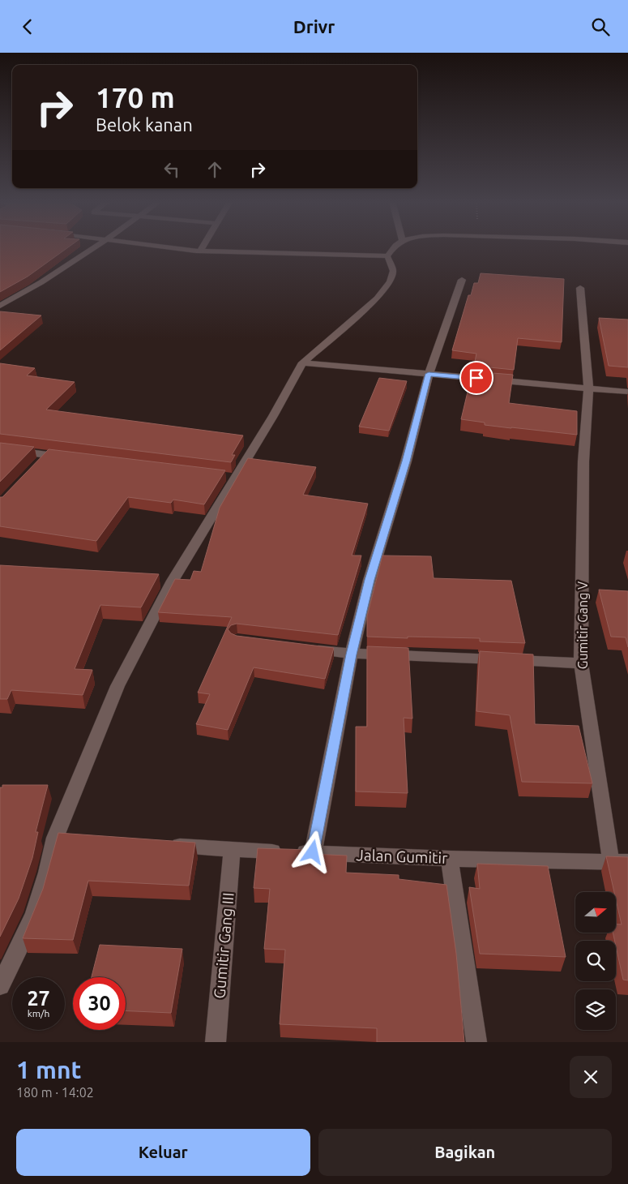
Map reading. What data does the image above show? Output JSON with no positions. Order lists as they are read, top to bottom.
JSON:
{
  "streets": {
    "street": ["Gumitir Gang V", "Jalan Gumitir", "Gumitir Gang III"]
  },
  "crossings": [
    ["Gumitir Gang V", "Jalan Gumitir"],
    ["Jalan Gumitir", "Gumitir Gang III"]
  ],
  "north": "right",
  "page": {
    "header": "Drivr",
    "turn": ["170 m", "Belok kanan"],
    "speed": "27 km/h",
    "limit": "30",
    "heading": ["1 mnt", "180 m · 14:02"],
    "buttons": ["Keluar", "Bagikan"]
  }
}
